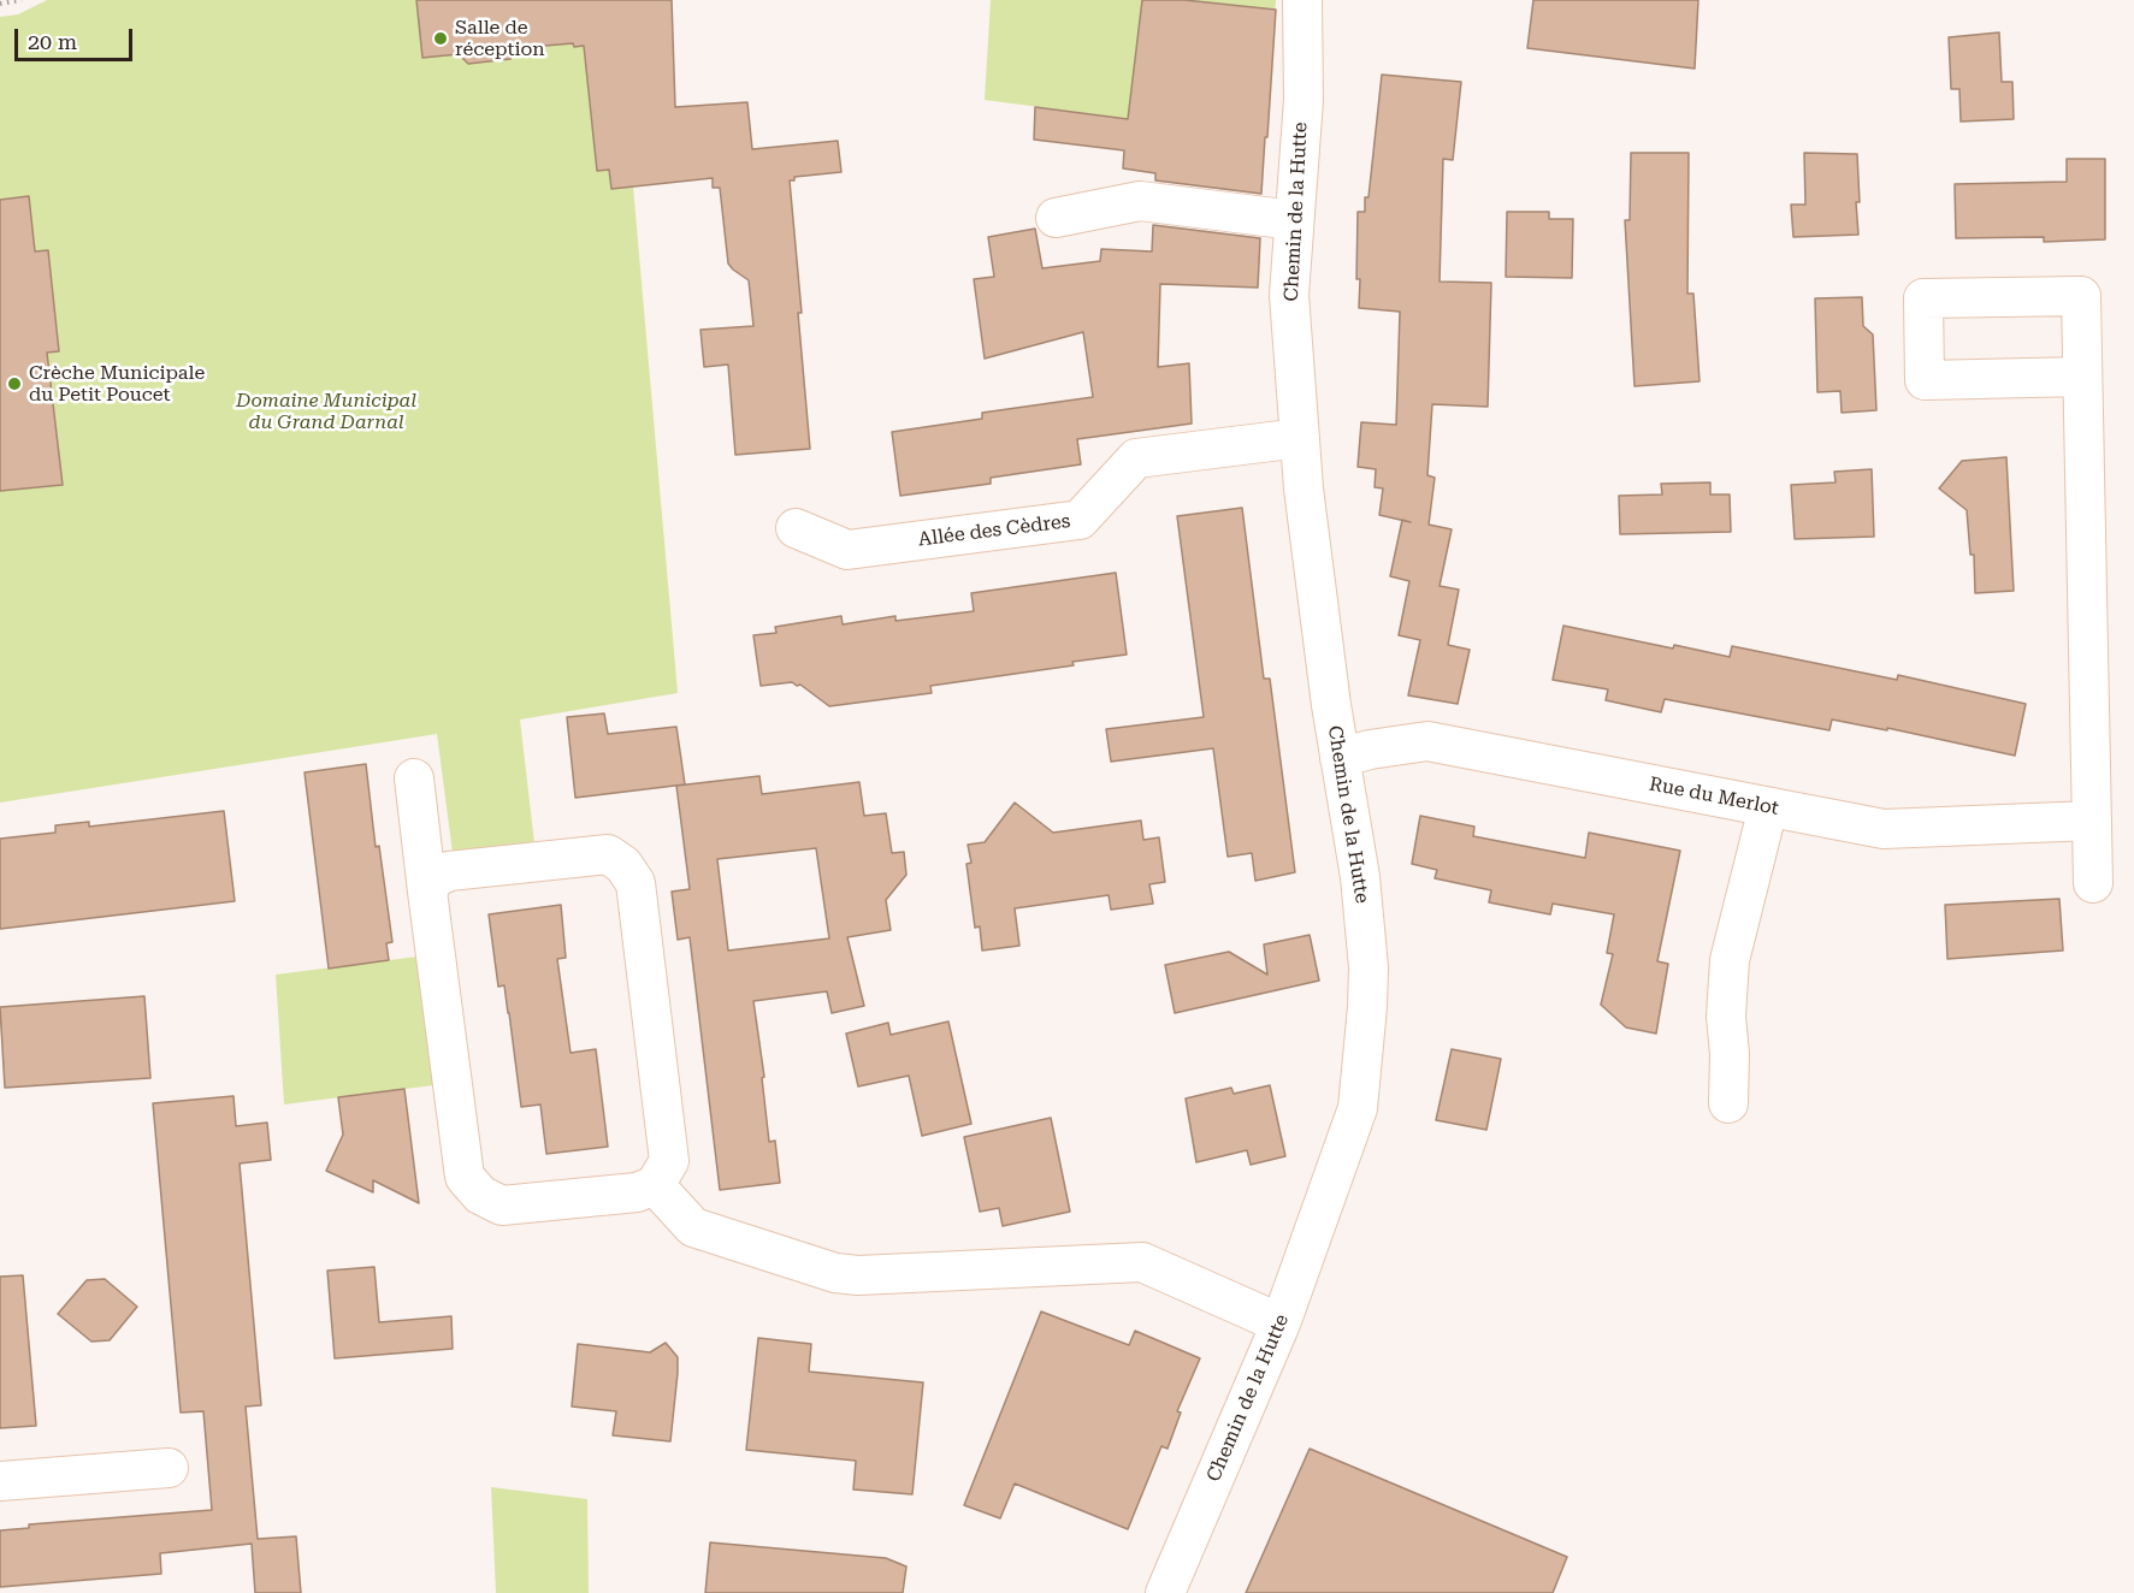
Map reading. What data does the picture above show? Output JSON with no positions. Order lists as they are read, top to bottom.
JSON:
{
  "streets": {
    "street": ["Chemin de la Hutte", "Allée des Cèdres", "Rue du Merlot"]
  },
  "crossings": [
    ["Chemin de la Hutte", "Allée des Cèdres"],
    ["Chemin de la Hutte", "Rue du Merlot"]
  ],
  "parks": ["Domaine Municipal du Grand Darnal"],
  "places": ["Salle de réception", "Crèche Municipale du Petit Poucet"],
  "scale_bar": "20 m"
}
